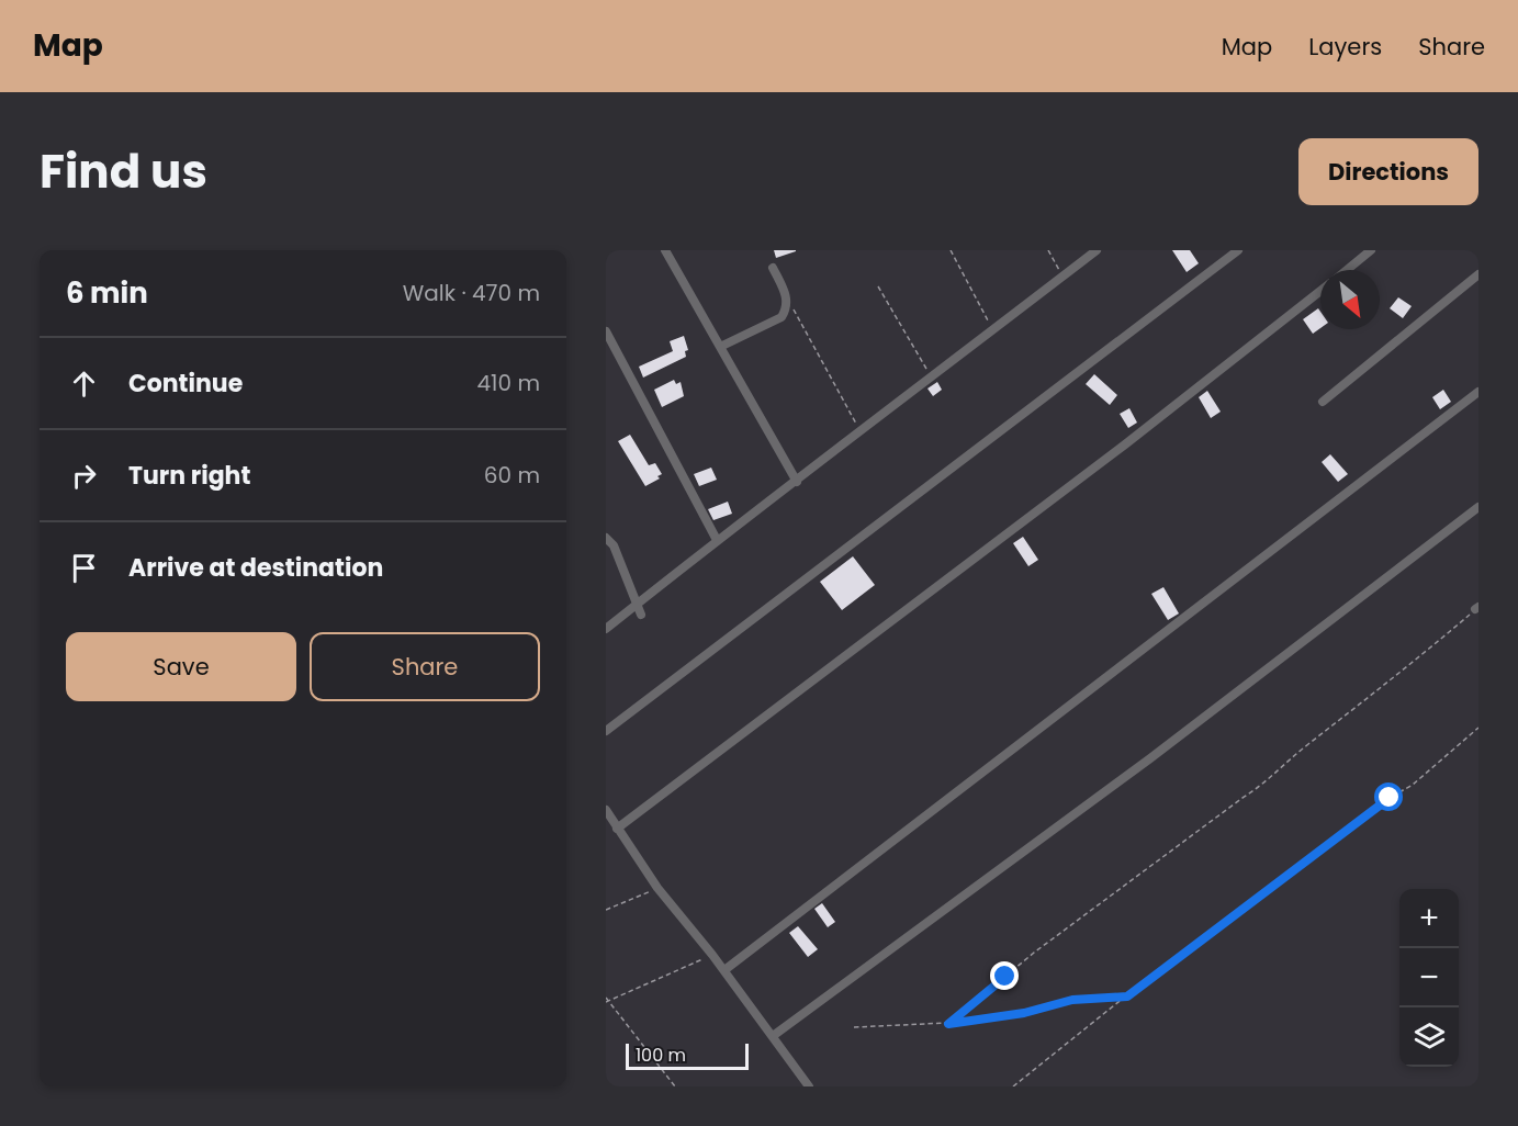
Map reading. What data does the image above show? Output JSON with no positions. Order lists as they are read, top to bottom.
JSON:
{
  "scale_bar": "100 m",
  "north": "bottom right",
  "page": {
    "header": "Map",
    "nav": ["Map", "Layers", "Share"],
    "title": "Find us",
    "buttons": [
      "Directions",
      ["Save", "Share"]
    ],
    "heading": ["6 min", "Walk · 470 m"],
    "list": [
      ["Continue", "410 m"],
      ["Turn right", "60 m"],
      "Arrive at destination"
    ],
    "map_buttons": ["+", "−"],
    "scale": "100 m"
  }
}
